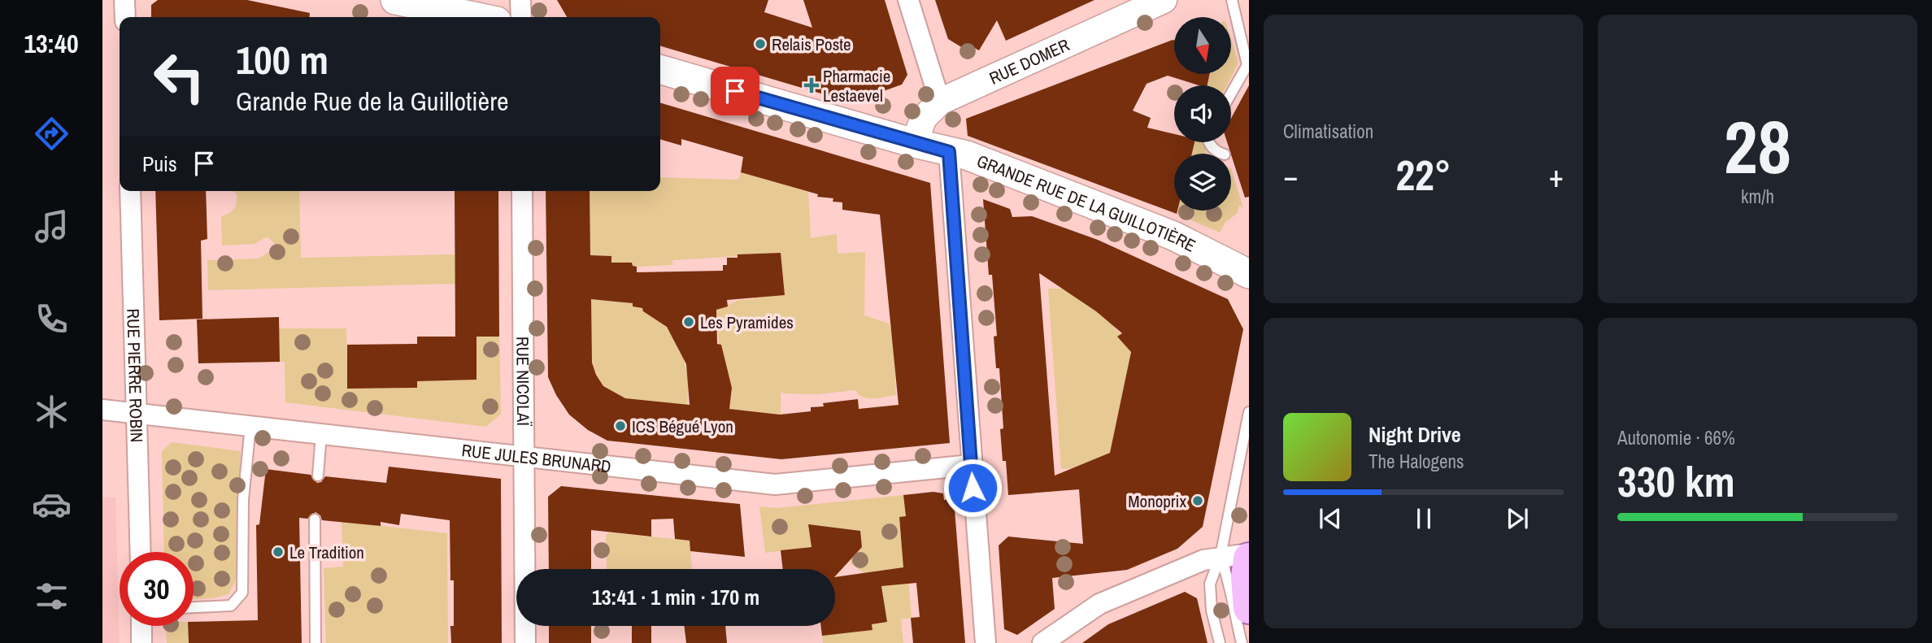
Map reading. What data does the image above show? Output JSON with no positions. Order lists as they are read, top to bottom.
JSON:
{
  "streets": {
    "main road": ["GRANDE RUE DE LA GUILLOTIÈRE"],
    "street": [
      "RUE DOMER",
      "RUE PIERRE ROBIN",
      "RUE NICOLAÏ",
      "RUE JULES BRUNARD"
    ]
  },
  "crossings": [
    ["RUE DOMER", "GRANDE RUE DE LA GUILLOTIÈRE"],
    ["RUE PIERRE ROBIN", "RUE JULES BRUNARD"],
    ["RUE NICOLAÏ", "RUE JULES BRUNARD"]
  ],
  "places": {
    "other": [
      "Relais Poste",
      "Les Pyramides",
      "ICS Bégué Lyon",
      "Monoprix",
      "Le Tradition"
    ],
    "health": ["Pharmacie Lestaevel"]
  },
  "north": "bottom",
  "page": {
    "tabs": "13:40",
    "tile": [
      "Climatisation",
      ["28", "km/h"],
      ["Autonomie · 66%", "330 km"]
    ],
    "turn": ["100 m", "Grande Rue de la Guillotière"],
    "then": "Puis",
    "heat": ["−", "22°", "+"],
    "song": ["Night Drive", "The Halogens"],
    "limit": "30",
    "trip": "13:41 · 1 min · 170 m"
  }
}
